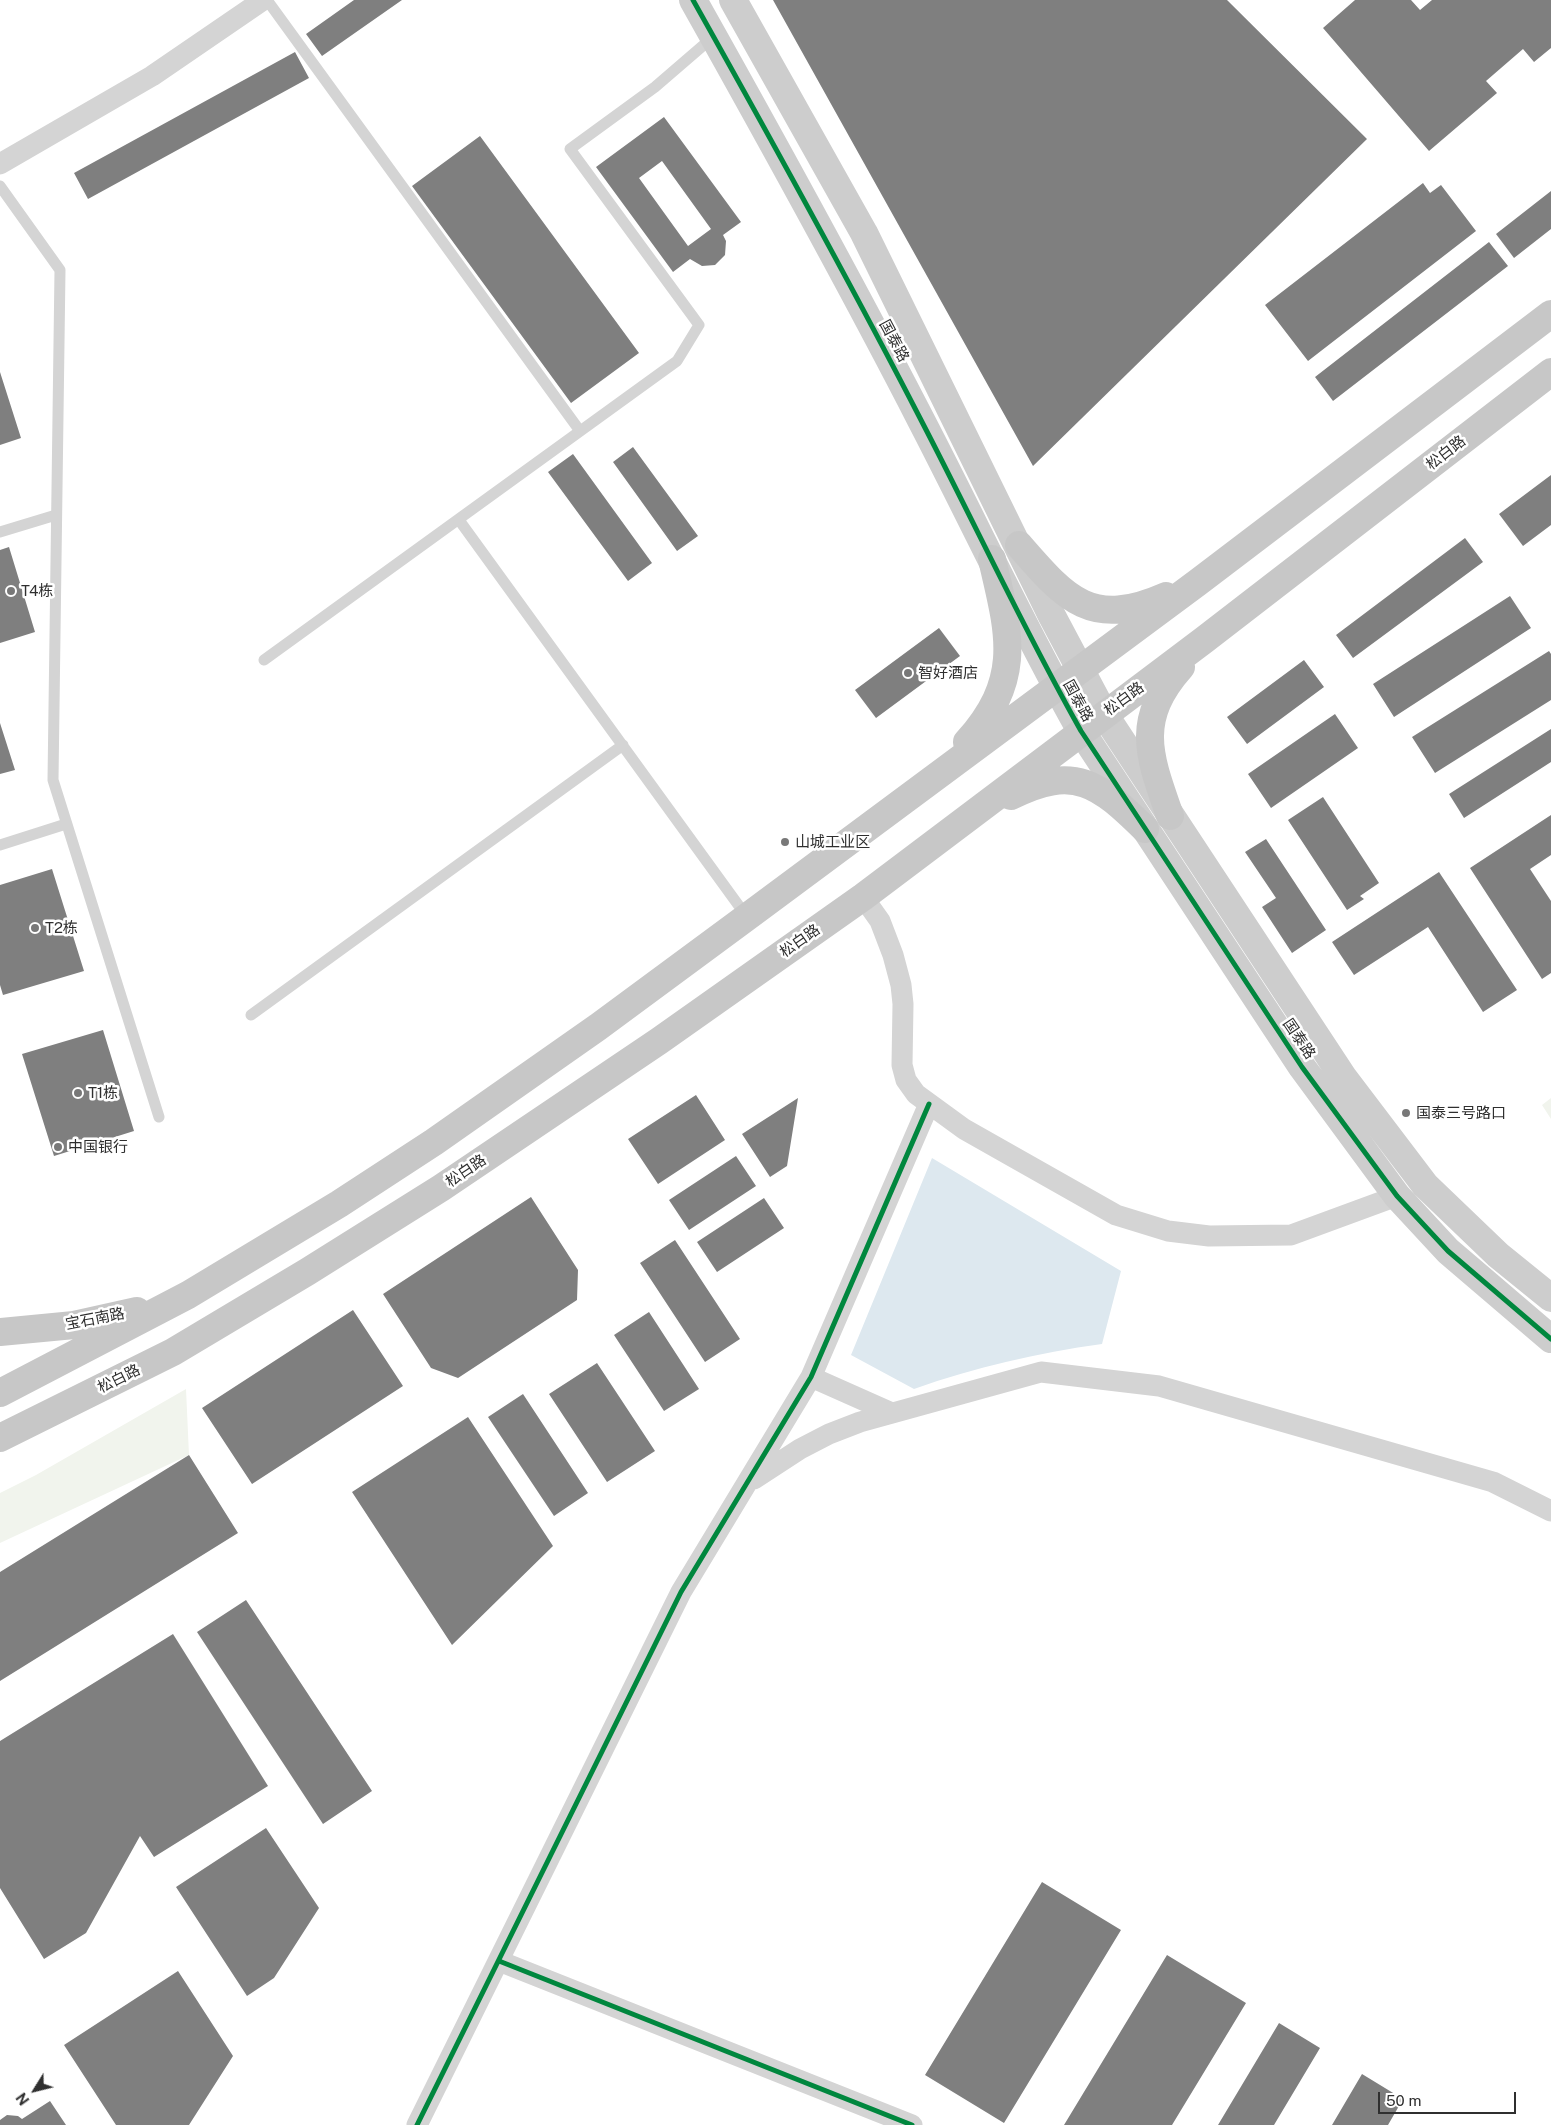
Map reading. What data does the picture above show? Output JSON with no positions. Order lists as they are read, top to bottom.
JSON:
{
  "streets": {
    "main road": ["松白路", "宝石南路"],
    "street": ["国泰路"]
  },
  "crossings": [
    ["国泰路", "松白路"]
  ],
  "places": [
    "T4栋",
    "智好酒店",
    "山城工业区",
    "T2栋",
    "T1栋",
    "国泰三号路口",
    "中国银行"
  ],
  "scale_bar": "50 m",
  "north": "bottom left"
}
